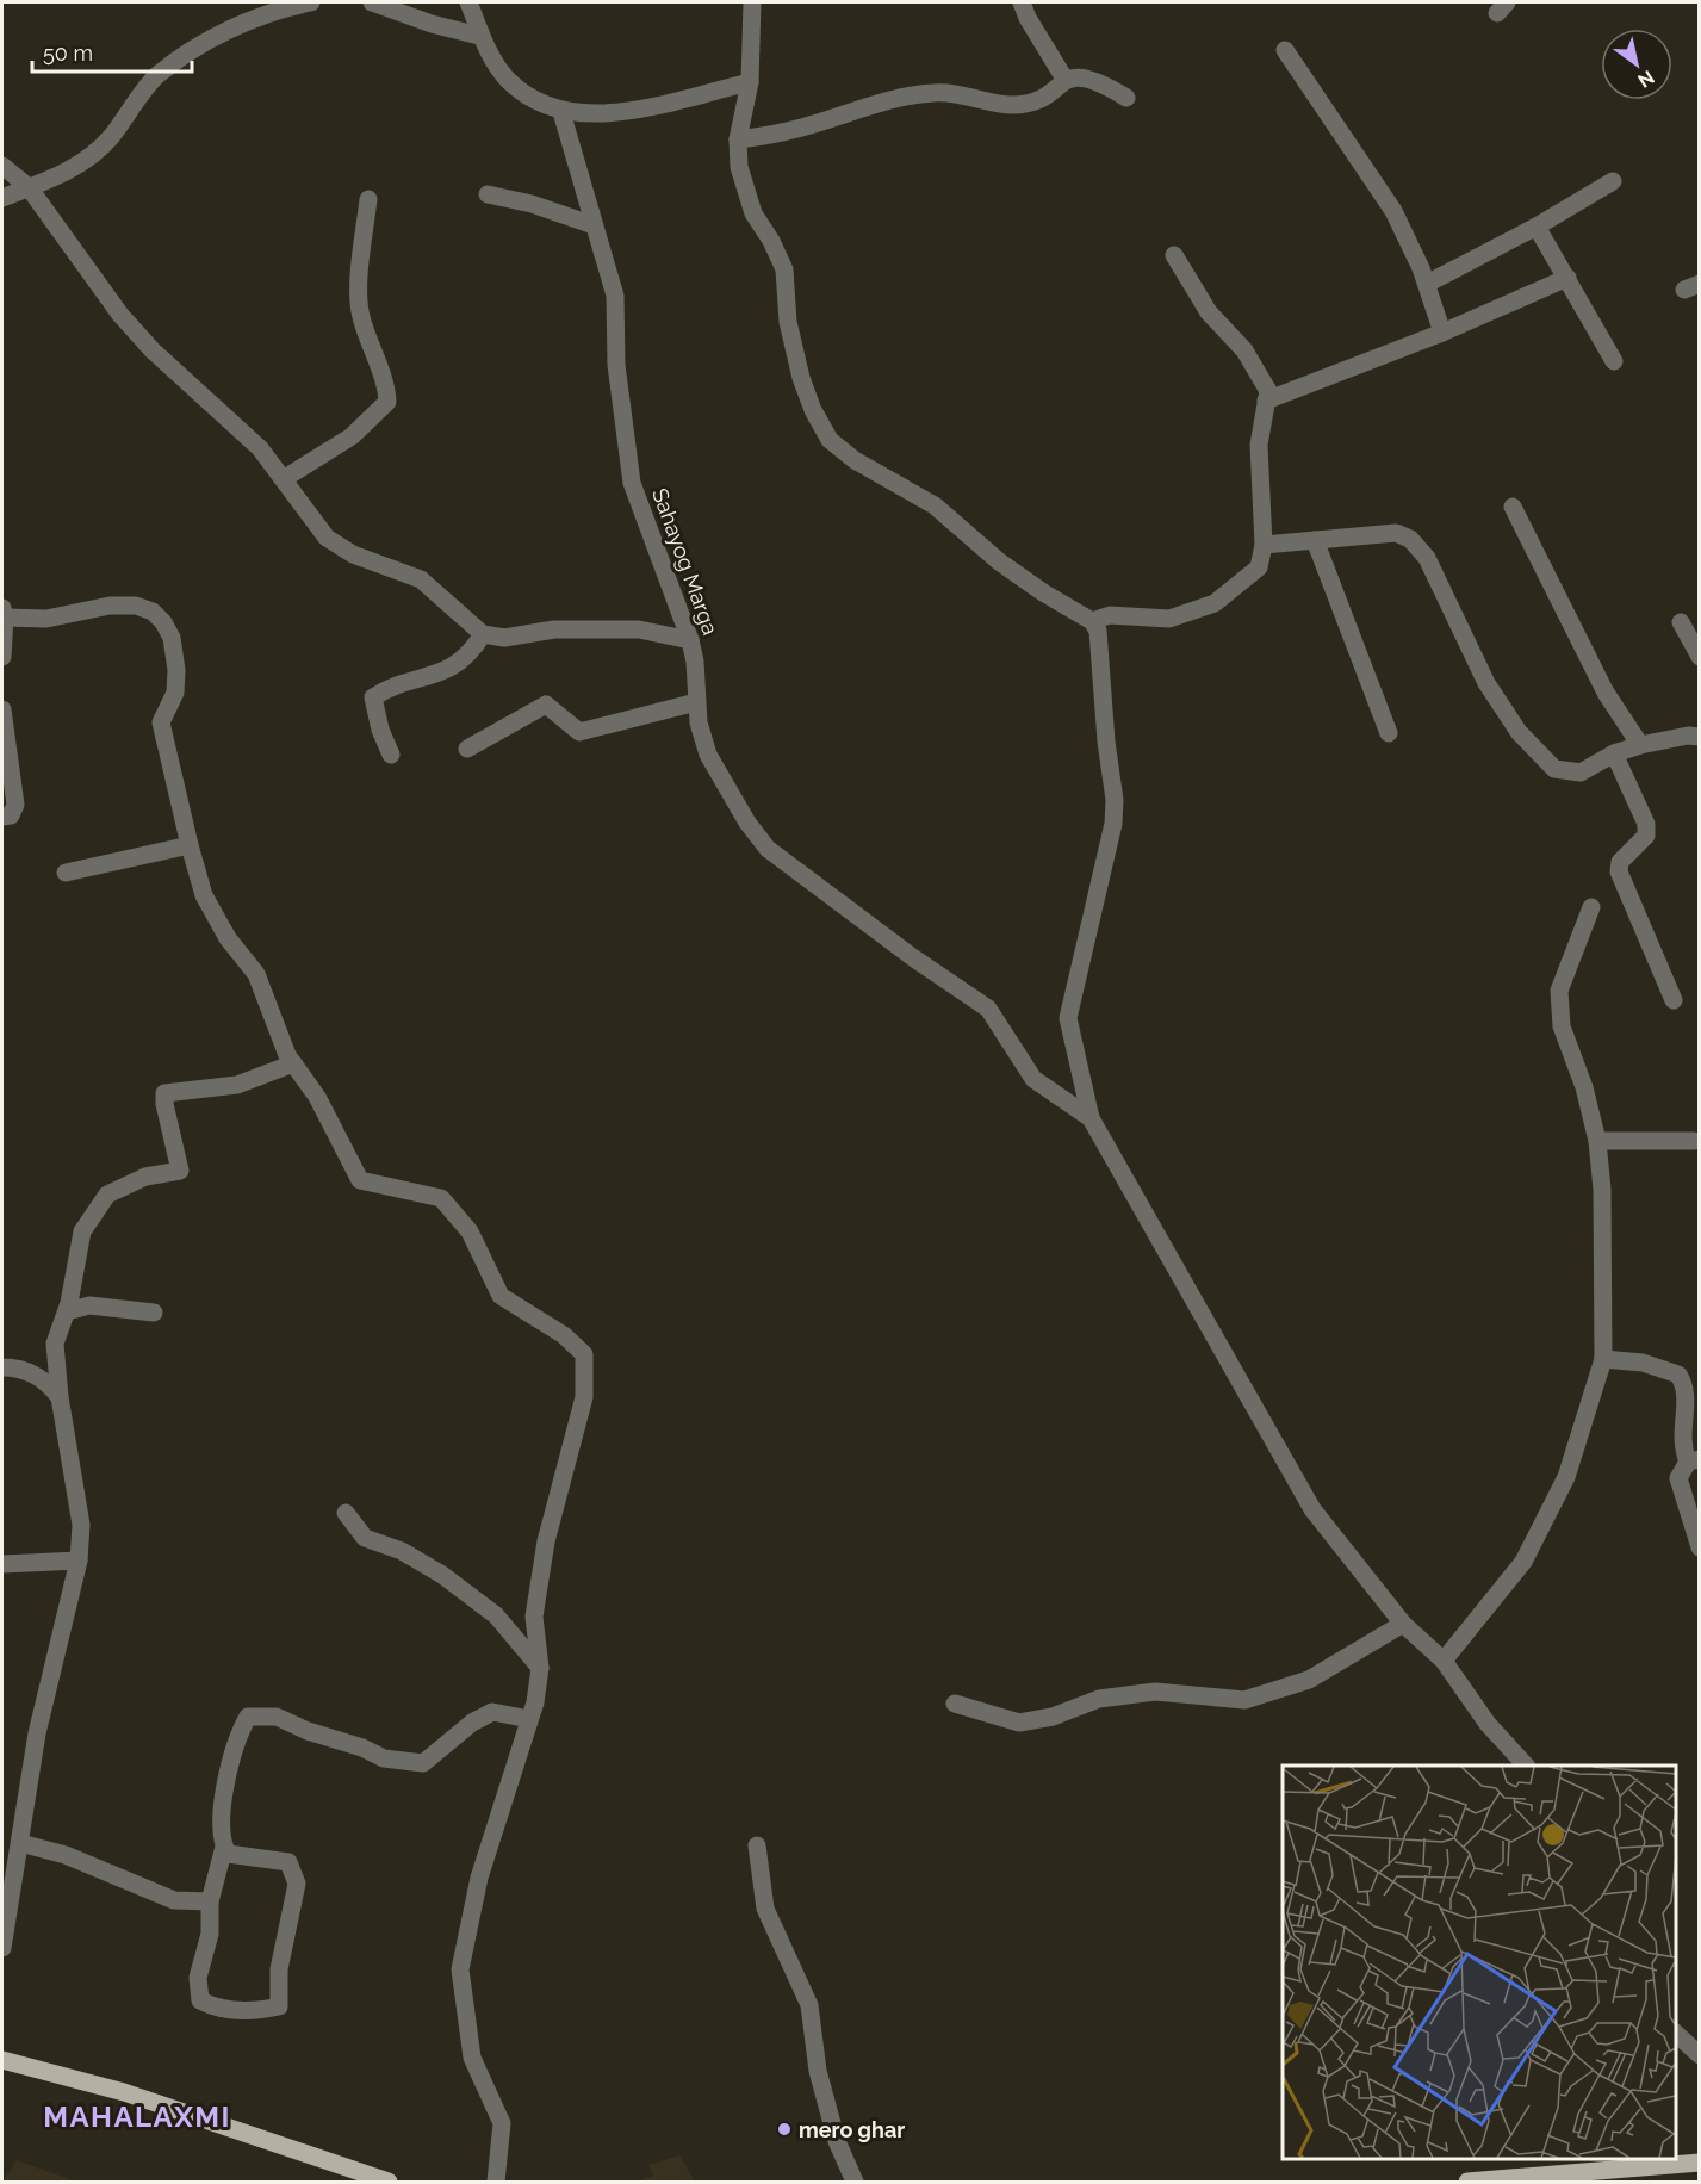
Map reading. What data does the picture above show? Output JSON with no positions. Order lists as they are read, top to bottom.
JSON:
{
  "streets": {
    "street": ["Sahayog Marga"]
  },
  "districts": ["MAHALAXMI"],
  "places": ["mero ghar"],
  "scale_bar": "50 m",
  "north": "bottom right"
}
